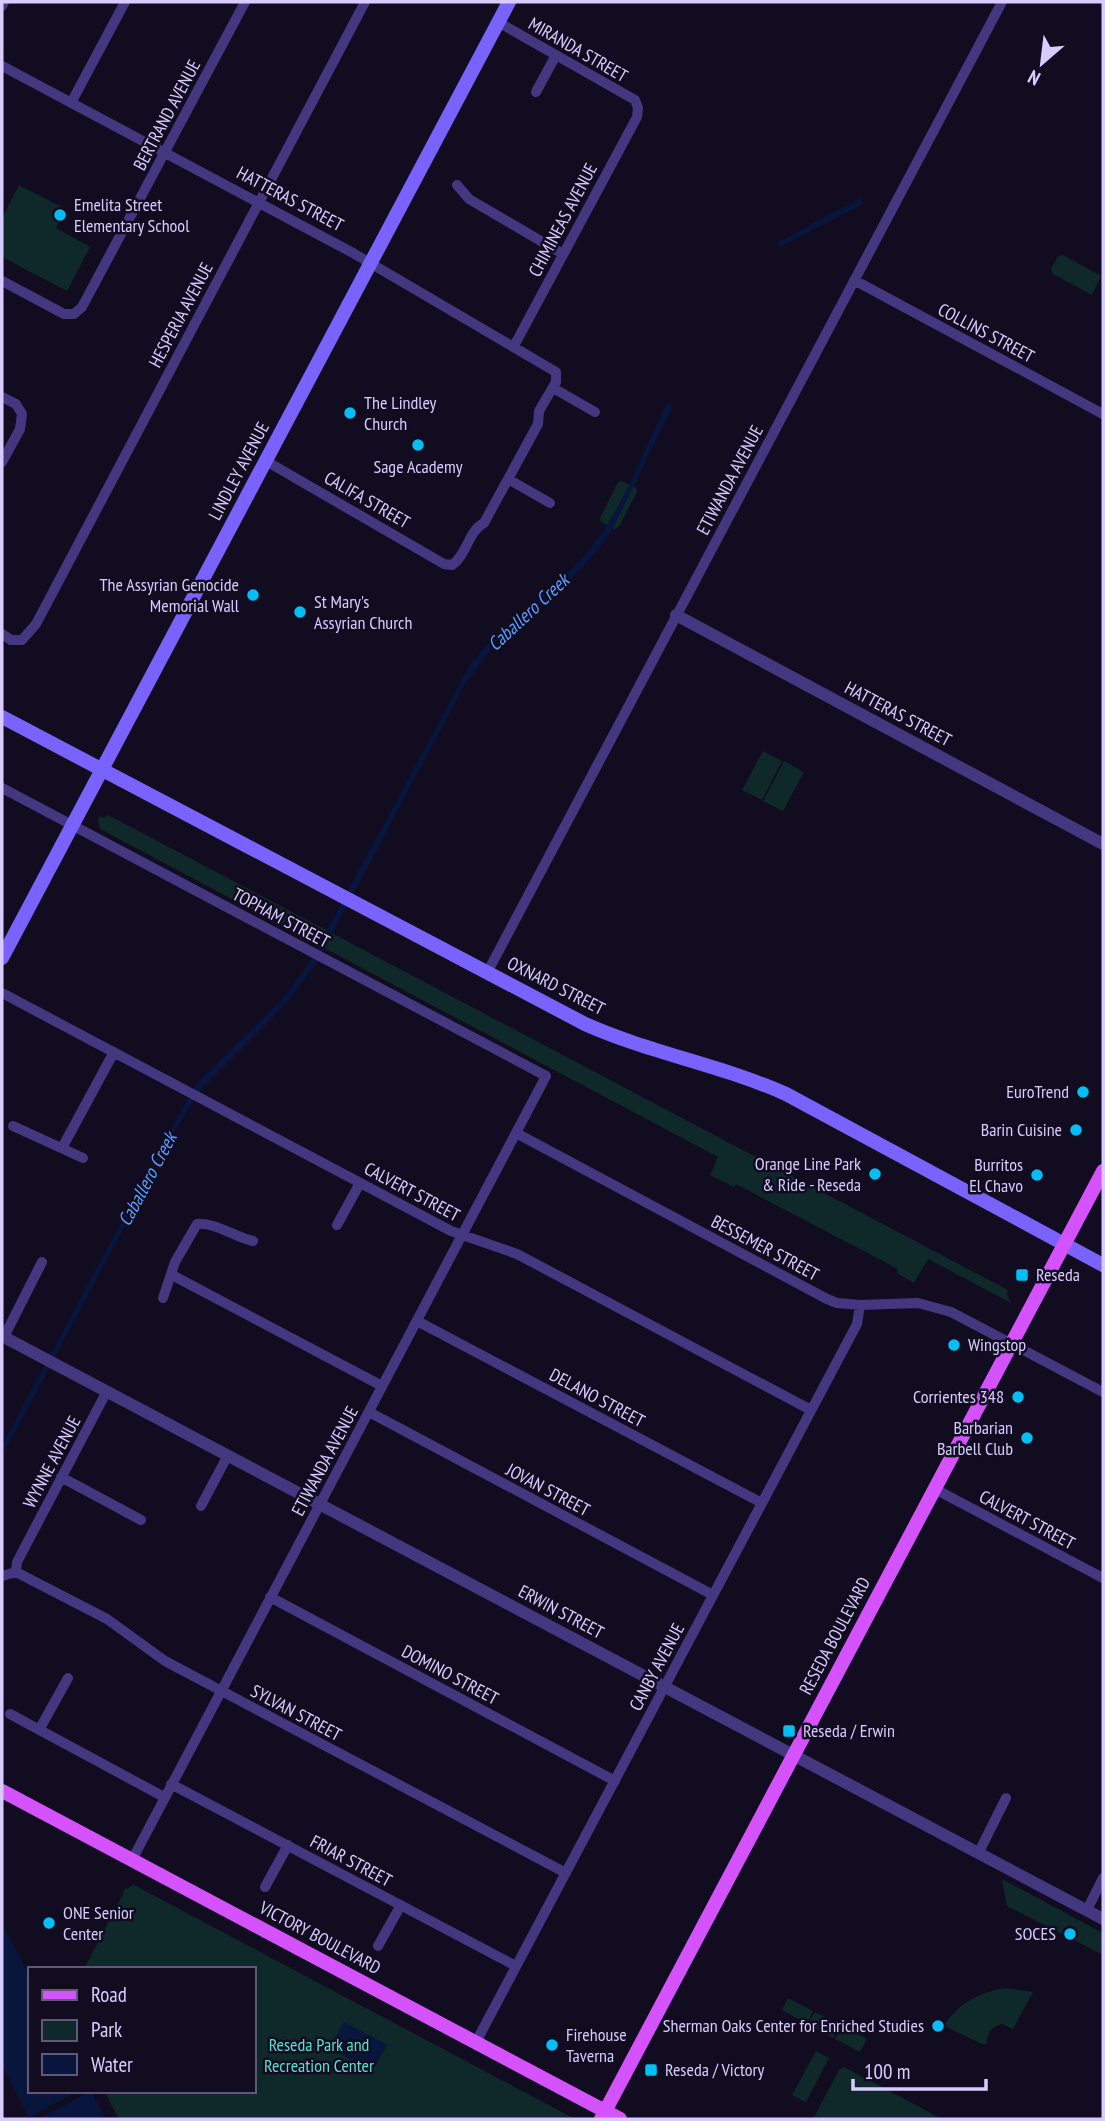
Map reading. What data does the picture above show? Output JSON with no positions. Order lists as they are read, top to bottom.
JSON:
{
  "streets": {
    "main road": [
      "LINDLEY AVENUE",
      "OXNARD STREET",
      "RESEDA BOULEVARD",
      "VICTORY BOULEVARD"
    ],
    "street": [
      "MIRANDA STREET",
      "BERTRAND AVENUE",
      "HATTERAS STREET",
      "CHIMINEAS AVENUE",
      "HESPERIA AVENUE",
      "COLLINS STREET",
      "ETIWANDA AVENUE",
      "CALIFA STREET",
      "TOPHAM STREET",
      "CALVERT STREET",
      "BESSEMER STREET",
      "DELANO STREET",
      "WYNNE AVENUE",
      "JOVAN STREET",
      "ERWIN STREET",
      "CANBY AVENUE",
      "DOMINO STREET",
      "SYLVAN STREET",
      "FRIAR STREET"
    ]
  },
  "crossings": [
    ["MIRANDA STREET", "CHIMINEAS AVENUE"],
    ["MIRANDA STREET", "LINDLEY AVENUE"],
    ["BERTRAND AVENUE", "HATTERAS STREET"],
    ["HATTERAS STREET", "CHIMINEAS AVENUE"],
    ["HATTERAS STREET", "HESPERIA AVENUE"],
    ["HATTERAS STREET", "LINDLEY AVENUE"],
    ["HATTERAS STREET", "ETIWANDA AVENUE"],
    ["COLLINS STREET", "ETIWANDA AVENUE"],
    ["LINDLEY AVENUE", "CALIFA STREET"],
    ["LINDLEY AVENUE", "TOPHAM STREET"],
    ["LINDLEY AVENUE", "OXNARD STREET"],
    ["ETIWANDA AVENUE", "TOPHAM STREET"],
    ["ETIWANDA AVENUE", "OXNARD STREET"],
    ["ETIWANDA AVENUE", "CALVERT STREET"],
    ["ETIWANDA AVENUE", "BESSEMER STREET"],
    ["ETIWANDA AVENUE", "DELANO STREET"],
    ["ETIWANDA AVENUE", "JOVAN STREET"],
    ["ETIWANDA AVENUE", "ERWIN STREET"],
    ["ETIWANDA AVENUE", "DOMINO STREET"],
    ["ETIWANDA AVENUE", "SYLVAN STREET"],
    ["ETIWANDA AVENUE", "FRIAR STREET"],
    ["ETIWANDA AVENUE", "VICTORY BOULEVARD"],
    ["OXNARD STREET", "RESEDA BOULEVARD"],
    ["CALVERT STREET", "RESEDA BOULEVARD"],
    ["CALVERT STREET", "CANBY AVENUE"],
    ["BESSEMER STREET", "RESEDA BOULEVARD"],
    ["BESSEMER STREET", "CANBY AVENUE"],
    ["DELANO STREET", "CANBY AVENUE"],
    ["WYNNE AVENUE", "ERWIN STREET"],
    ["WYNNE AVENUE", "SYLVAN STREET"],
    ["JOVAN STREET", "CANBY AVENUE"],
    ["ERWIN STREET", "RESEDA BOULEVARD"],
    ["ERWIN STREET", "CANBY AVENUE"],
    ["RESEDA BOULEVARD", "VICTORY BOULEVARD"],
    ["CANBY AVENUE", "DOMINO STREET"],
    ["CANBY AVENUE", "SYLVAN STREET"],
    ["CANBY AVENUE", "FRIAR STREET"],
    ["CANBY AVENUE", "VICTORY BOULEVARD"]
  ],
  "water": ["Caballero Creek"],
  "parks": ["Reseda Park and Recreation Center"],
  "places": {
    "other": [
      "Emelita Street Elementary School",
      "The Lindley Church",
      "Sage Academy",
      "The Assyrian Genocide Memorial Wall",
      "St Mary's Assyrian Church",
      "EuroTrend",
      "Barin Cuisine",
      "Orange Line Park & Ride - Reseda",
      "Burritos El Chavo",
      "Wingstop",
      "Corrientes 348",
      "Barbarian Barbell Club",
      "ONE Senior Center",
      "SOCES",
      "Sherman Oaks Center for Enriched Studies",
      "Firehouse Taverna"
    ],
    "transit": ["Reseda", "Reseda / Erwin", "Reseda / Victory"]
  },
  "legend": ["Road", "Park", "Water"],
  "scale_bar": "100 m",
  "north": "bottom left"
}
